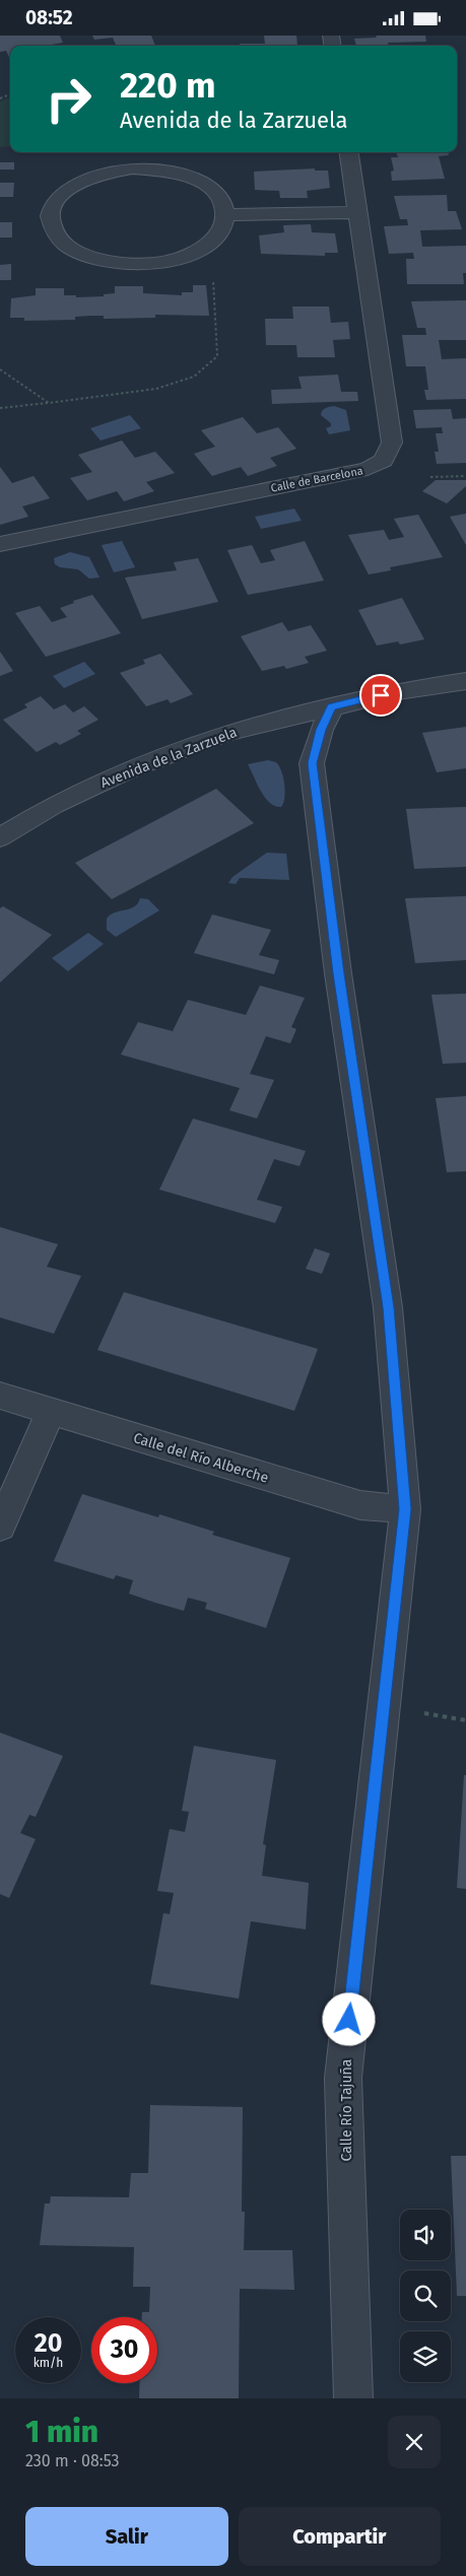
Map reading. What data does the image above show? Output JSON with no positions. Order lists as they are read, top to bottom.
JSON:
{
  "streets": {
    "street": [
      "Calle de Barcelona",
      "Avenida de la Zarzuela",
      "Calle del Río Alberche",
      "Calle Río Tajuña"
    ]
  },
  "crossings": [
    ["Avenida de la Zarzuela", "Calle Río Tajuña"],
    ["Calle del Río Alberche", "Calle Río Tajuña"]
  ],
  "page": {
    "status": "08:52",
    "turn": ["220 m", "Avenida de la Zarzuela"],
    "speed": "20 km/h",
    "limit": "30",
    "heading": ["1 min", "230 m · 08:53"],
    "buttons": ["Salir", "Compartir"]
  }
}
